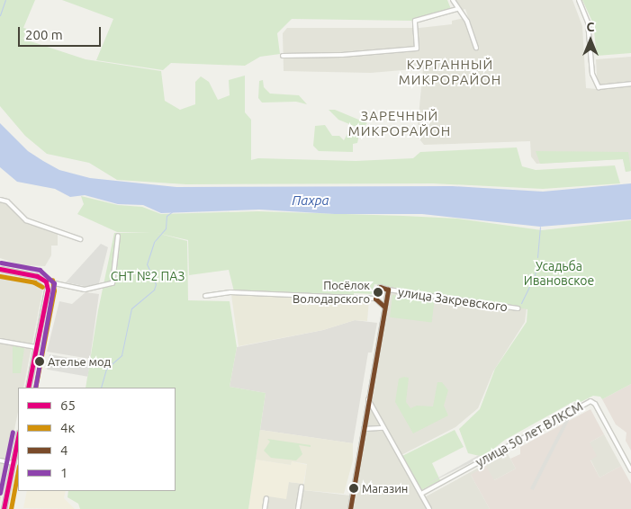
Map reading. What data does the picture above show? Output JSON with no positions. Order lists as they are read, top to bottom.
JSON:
{
  "streets": {
    "street": ["улица Закревского", "улица 50 лет ВЛКСМ"]
  },
  "districts": ["КУРГАННЫЙ МИКРОРАЙОН", "ЗАРЕЧНЫЙ МИКРОРАЙОН"],
  "water": ["Пахра"],
  "parks": ["Усадьба Ивановское", "СНТ №2 ПАЗ"],
  "places": ["Посёлок Володарского", "Ателье мод", "Магазин"],
  "lines": [
    "transit line 1",
    "transit line 65",
    "transit line 4к",
    "transit line 4"
  ],
  "legend": [
    "65",
    "4к",
    "4",
    "1"
  ],
  "scale_bar": "200 m",
  "north": "top"
}
